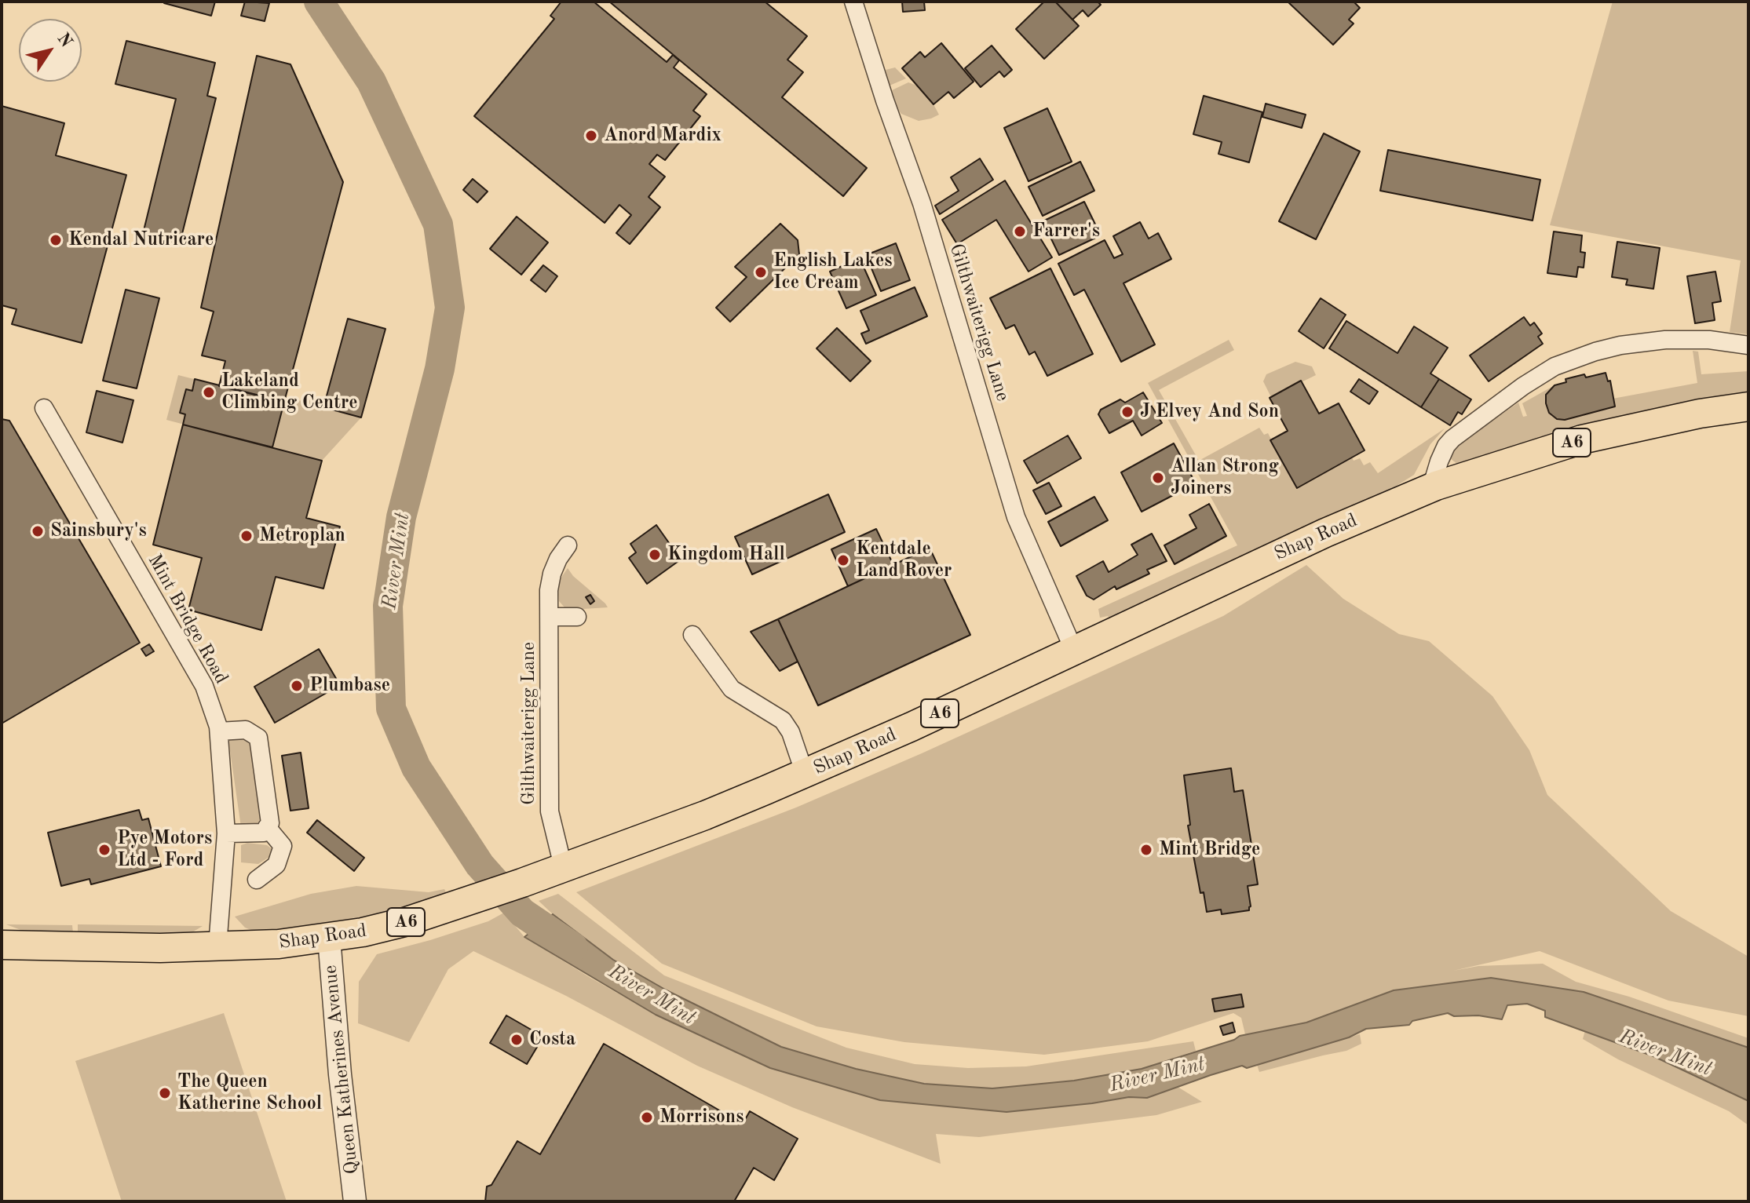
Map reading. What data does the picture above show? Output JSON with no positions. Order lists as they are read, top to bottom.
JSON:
{
  "streets": {
    "highway": ["A6", "Shap Road"],
    "street": ["Gilthwaiterigg Lane", "Mint Bridge Road", "Queen Katherines Avenue"]
  },
  "crossings": [
    ["Gilthwaiterigg Lane", "Shap Road"],
    ["Shap Road", "Mint Bridge Road"],
    ["Shap Road", "Queen Katherines Avenue"]
  ],
  "water": ["River Mint"],
  "places": [
    "Anord Mardix",
    "Farrer's",
    "Kendal Nutricare",
    "English Lakes Ice Cream",
    "Lakeland Climbing Centre",
    "J Elvey And Son",
    "Allan Strong Joiners",
    "Sainsbury's",
    "Metroplan",
    "Kingdom Hall",
    "Kentdale Land Rover",
    "Plumbase",
    "Pye Motors Ltd - Ford",
    "Mint Bridge",
    "Costa",
    "The Queen Katherine School",
    "Morrisons"
  ],
  "north": "top right"
}
